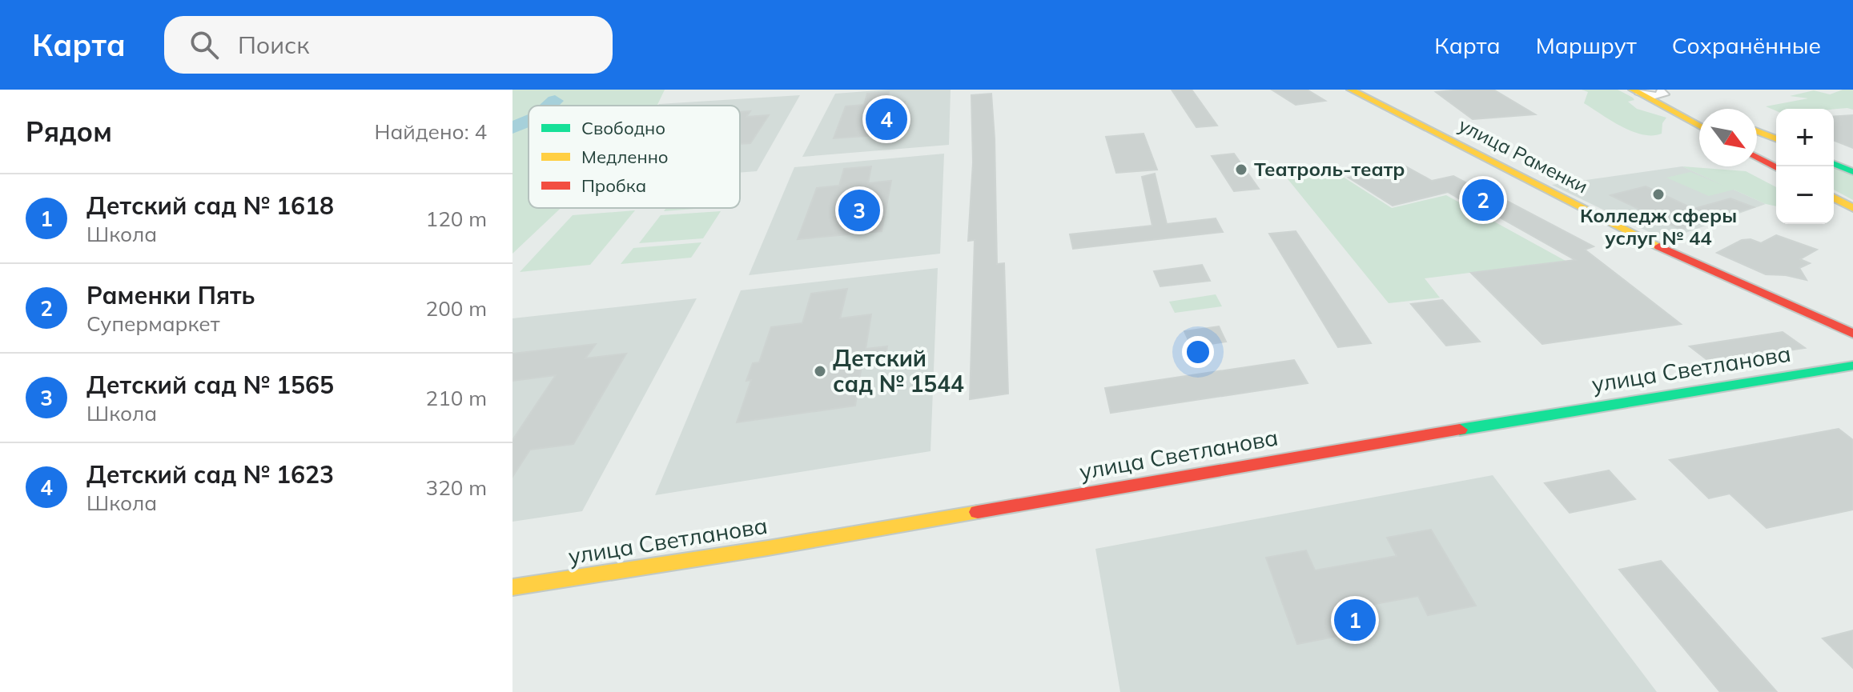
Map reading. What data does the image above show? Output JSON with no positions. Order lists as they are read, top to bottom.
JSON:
{
  "streets": {
    "street": ["улица Раменки", "улица Светланова"]
  },
  "places": ["Театроль-театр", "Колледж сферы услуг № 44", "Детский сад № 1544"],
  "legend": ["Свободно", "Медленно", "Пробка"],
  "north": "bottom right",
  "page": {
    "header": "Карта",
    "search": "Поиск",
    "nav": ["Карта", "Маршрут", "Сохранённые"],
    "heading": ["Рядом", "Найдено: 4"],
    "pins": [
      "4",
      "2",
      "3",
      "1"
    ],
    "map_buttons": ["+", "−"],
    "list": [
      {
        "mark": "1",
        "name": "Детский сад № 1618",
        "note": "Школа",
        "value": "120 m"
      },
      {
        "mark": "2",
        "name": "Раменки Пять",
        "note": "Супермаркет",
        "value": "200 m"
      },
      {
        "mark": "3",
        "name": "Детский сад № 1565",
        "note": "Школа",
        "value": "210 m"
      },
      {
        "mark": "4",
        "name": "Детский сад № 1623",
        "note": "Школа",
        "value": "320 m"
      }
    ]
  }
}
